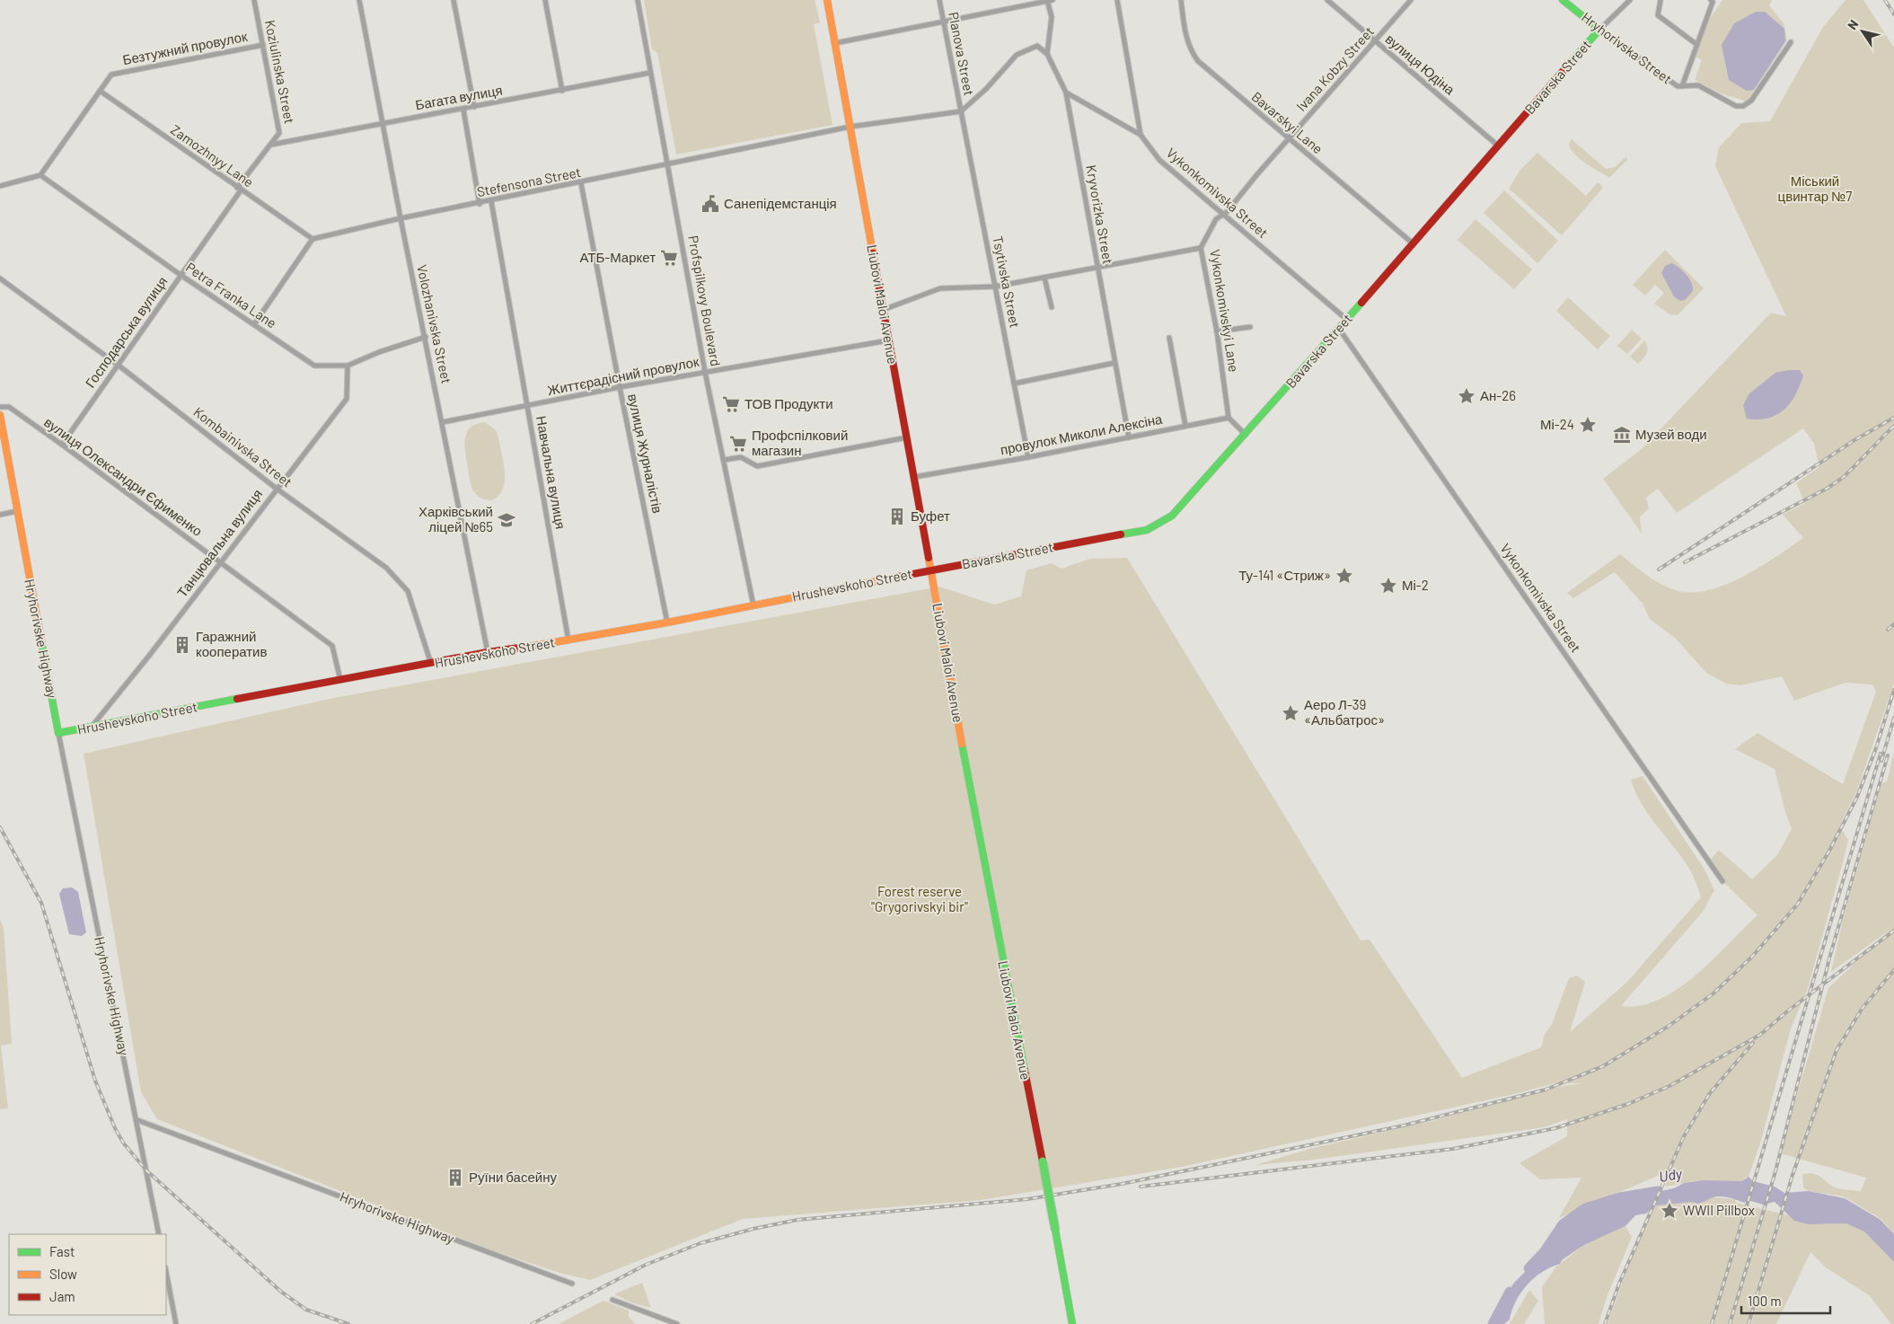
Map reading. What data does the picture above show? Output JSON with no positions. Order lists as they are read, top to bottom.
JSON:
{
  "streets": {
    "street": [
      "Безтужний провулок",
      "Hryhorivska Street",
      "Planova Street",
      "вулиця Юдіна",
      "Ivana Kobzy Street",
      "Koziulinska Street",
      "Bavarska Street",
      "Багата вулиця",
      "Bavarskyi Lane",
      "Zamozhnyy Lane",
      "Stefensona Street",
      "Vykonkomivska Street",
      "Kryvorizka Street",
      "Tsytivska Street",
      "Petra Franka Lane",
      "Profspilkovy Boulevard",
      "Liubovi Maloi Avenue",
      "Vykonkomivskyi Lane",
      "Volozhanivska Street",
      "Господарська вулиця",
      "Життєрадісний провулок",
      "провулок Миколи Алексіна",
      "Kombainivska Street",
      "вулиця Журналістів",
      "Навчальна вулиця",
      "вулиця Олександри Єфименко",
      "Танцювальна вулиця",
      "Hrushevskoho Street",
      "Hryhorivske Highway"
    ]
  },
  "crossings": [
    ["Безтужний провулок", "Koziulinska Street"],
    ["Безтужний провулок", "Zamozhnyy Lane"],
    ["Hryhorivska Street", "Bavarska Street"],
    ["Planova Street", "Stefensona Street"],
    ["Planova Street", "Tsytivska Street"],
    ["вулиця Юдіна", "Ivana Kobzy Street"],
    ["вулиця Юдіна", "Bavarska Street"],
    ["Ivana Kobzy Street", "Bavarskyi Lane"],
    ["Ivana Kobzy Street", "Vykonkomivska Street"],
    ["Ivana Kobzy Street", "Vykonkomivskyi Lane"],
    ["Koziulinska Street", "Багата вулиця"],
    ["Koziulinska Street", "Zamozhnyy Lane"],
    ["Koziulinska Street", "Господарська вулиця"],
    ["Bavarska Street", "Bavarskyi Lane"],
    ["Bavarska Street", "Vykonkomivska Street"],
    ["Bavarska Street", "Liubovi Maloi Avenue"],
    ["Bavarska Street", "Hrushevskoho Street"],
    ["Багата вулиця", "Profspilkovy Boulevard"],
    ["Багата вулиця", "Volozhanivska Street"],
    ["Zamozhnyy Lane", "Stefensona Street"],
    ["Zamozhnyy Lane", "Господарська вулиця"],
    ["Stefensona Street", "Tsytivska Street"],
    ["Stefensona Street", "Profspilkovy Boulevard"],
    ["Stefensona Street", "Liubovi Maloi Avenue"],
    ["Stefensona Street", "Volozhanivska Street"],
    ["Stefensona Street", "вулиця Журналістів"],
    ["Stefensona Street", "Навчальна вулиця"],
    ["Vykonkomivska Street", "Kryvorizka Street"],
    ["Vykonkomivska Street", "Vykonkomivskyi Lane"],
    ["Kryvorizka Street", "провулок Миколи Алексіна"],
    ["Tsytivska Street", "провулок Миколи Алексіна"],
    ["Petra Franka Lane", "Volozhanivska Street"],
    ["Petra Franka Lane", "Господарська вулиця"],
    ["Petra Franka Lane", "Танцювальна вулиця"],
    ["Profspilkovy Boulevard", "Життєрадісний провулок"],
    ["Profspilkovy Boulevard", "Hrushevskoho Street"],
    ["Liubovi Maloi Avenue", "Життєрадісний провулок"],
    ["Liubovi Maloi Avenue", "провулок Миколи Алексіна"],
    ["Liubovi Maloi Avenue", "Hrushevskoho Street"],
    ["Vykonkomivskyi Lane", "провулок Миколи Алексіна"],
    ["Volozhanivska Street", "Життєрадісний провулок"],
    ["Volozhanivska Street", "Hrushevskoho Street"],
    ["Господарська вулиця", "Kombainivska Street"],
    ["Господарська вулиця", "вулиця Олександри Єфименко"],
    ["Життєрадісний провулок", "вулиця Журналістів"],
    ["Життєрадісний провулок", "Навчальна вулиця"],
    ["Kombainivska Street", "Танцювальна вулиця"],
    ["Kombainivska Street", "Hrushevskoho Street"],
    ["вулиця Журналістів", "Hrushevskoho Street"],
    ["Навчальна вулиця", "Hrushevskoho Street"],
    ["вулиця Олександри Єфименко", "Танцювальна вулиця"],
    ["вулиця Олександри Єфименко", "Hrushevskoho Street"],
    ["Танцювальна вулиця", "Hrushevskoho Street"],
    ["Hrushevskoho Street", "Hryhorivske Highway"]
  ],
  "water": ["Udy"],
  "parks": ["Міський цвинтар №7", "Forest reserve \"Grygorivskyi bir\""],
  "places": {
    "public building": ["Санепідемстанція"],
    "supermarket": ["АТБ-Маркет", "ТОВ Продукти", "Профспілковий магазин"],
    "place": [
      "Ан-26",
      "Мі-24",
      "Ту-141 «Стриж»",
      "Мі-2",
      "Аеро Л-39 «Альбатрос»",
      "WWII Pillbox"
    ],
    "museum": ["Музей води"],
    "building": ["Буфет", "Гаражний кооператив", "Руїни басейну"],
    "school or university": ["Харківський ліцей №65"]
  },
  "legend": ["Fast", "Slow", "Jam"],
  "scale_bar": "100 m",
  "north": "top left"
}
